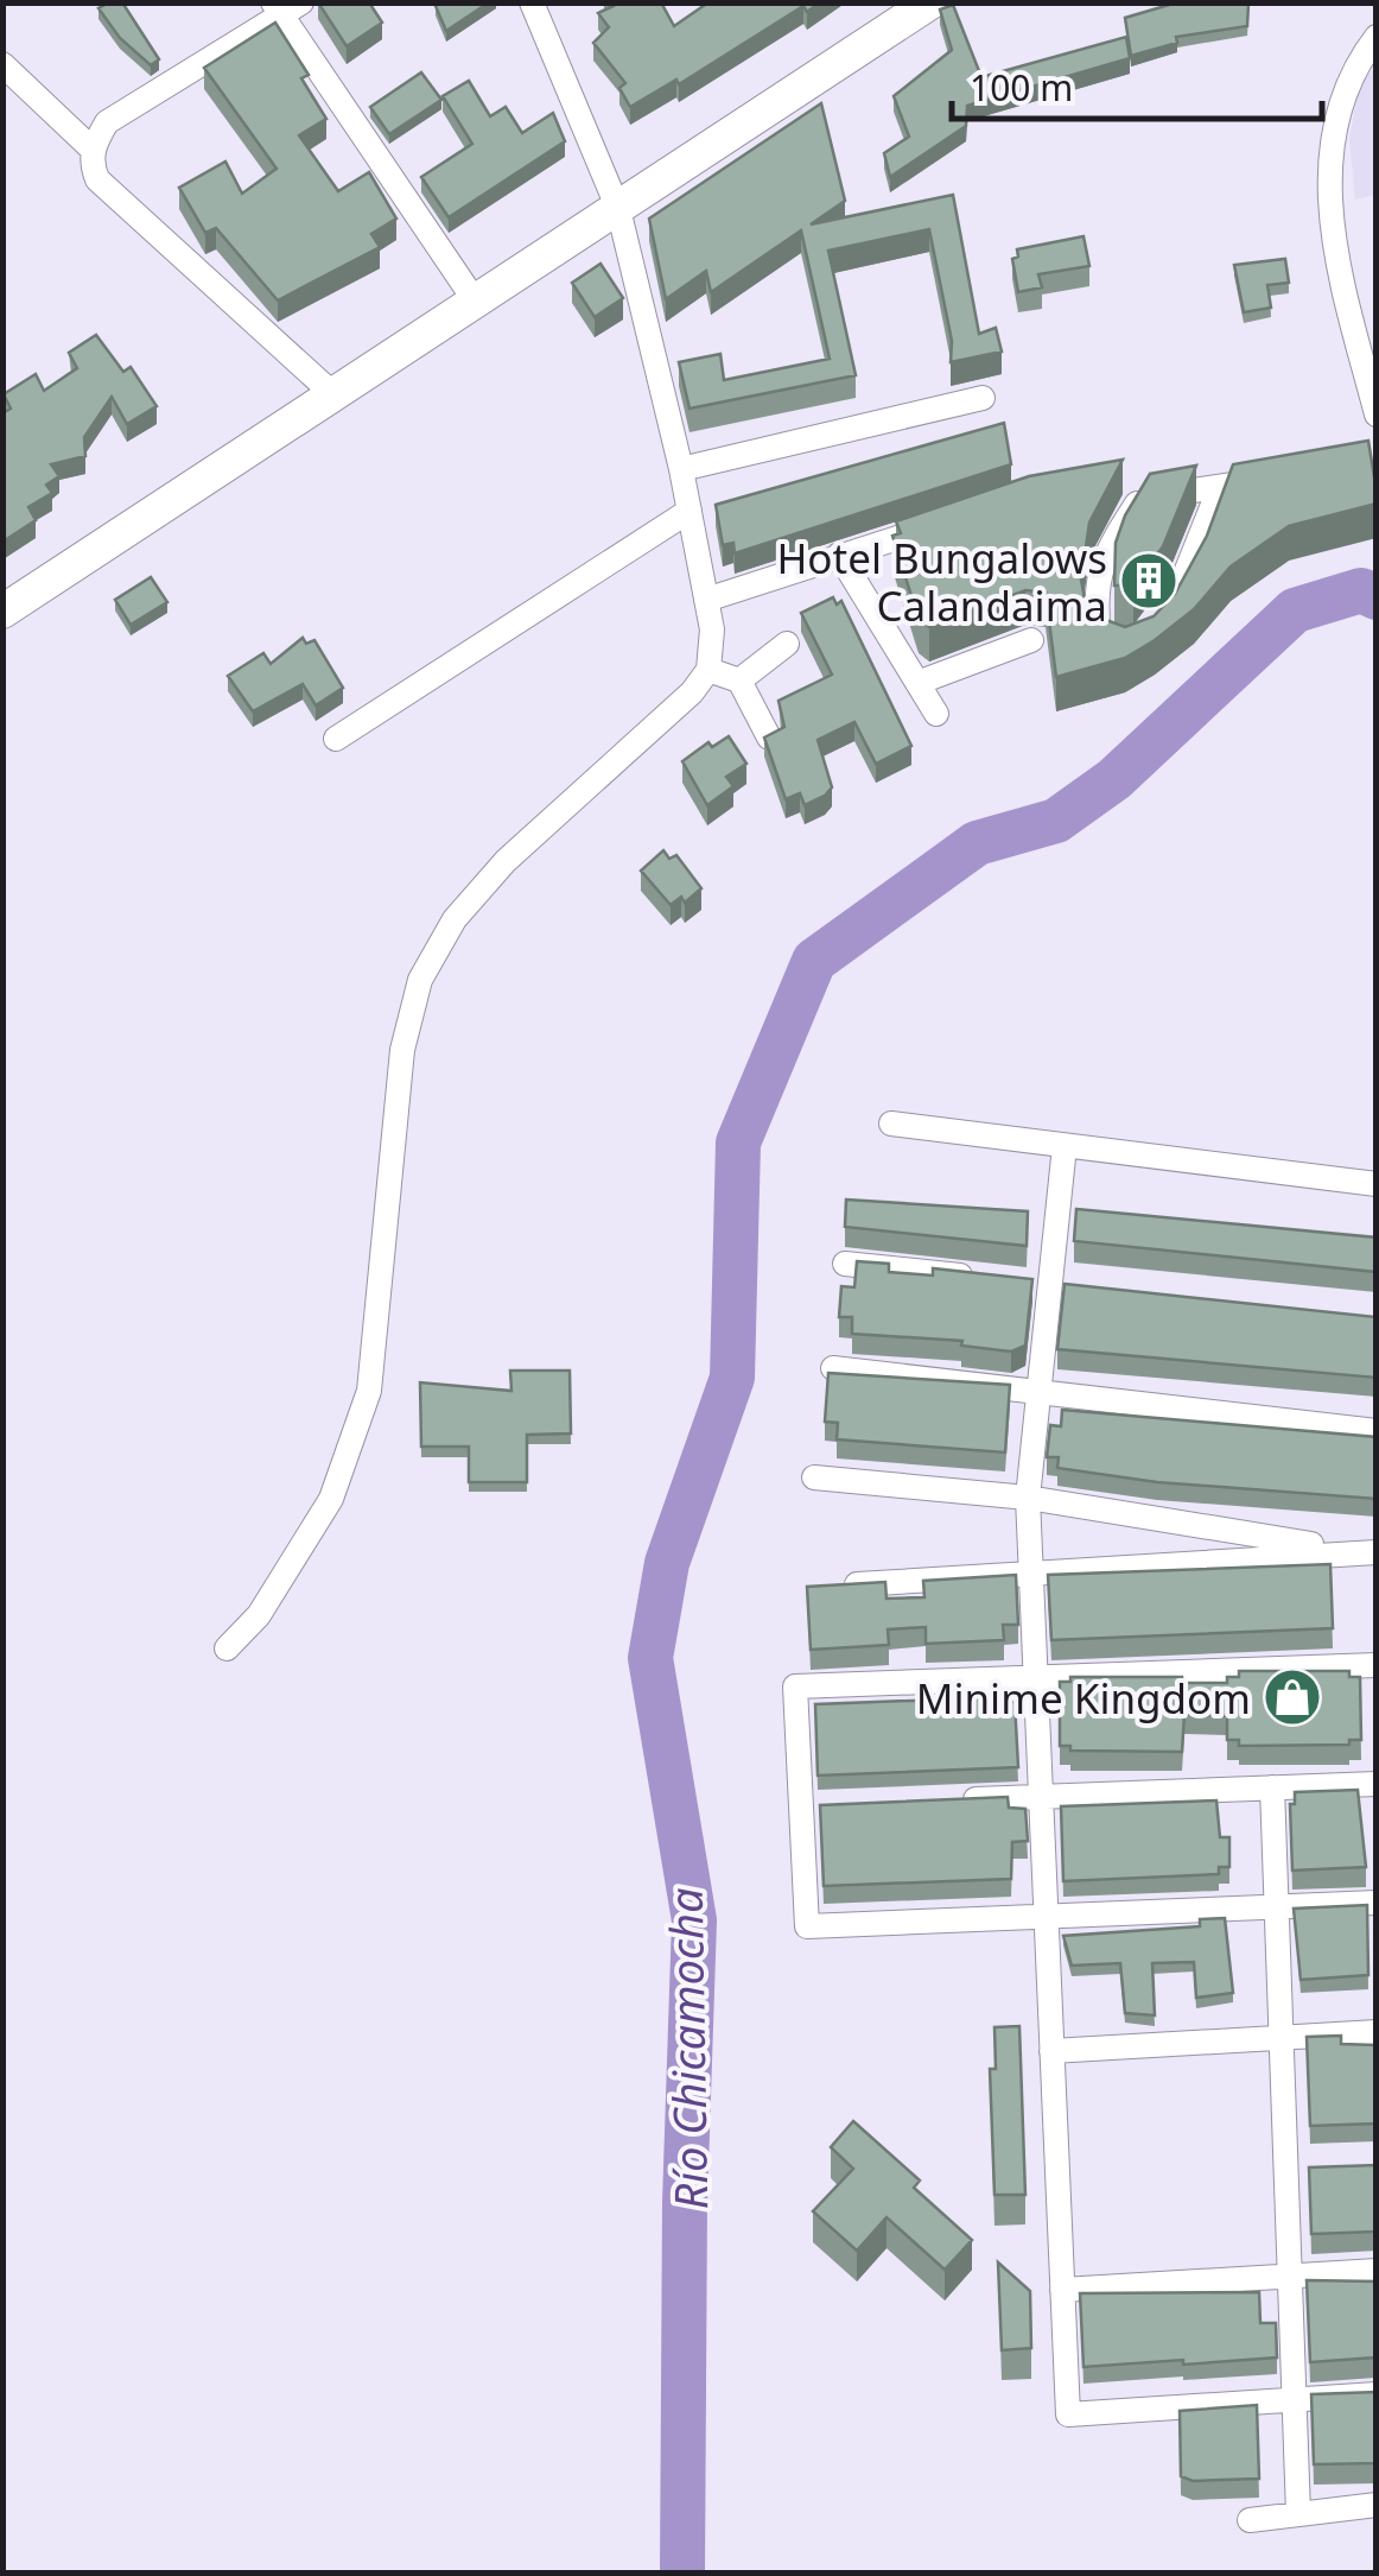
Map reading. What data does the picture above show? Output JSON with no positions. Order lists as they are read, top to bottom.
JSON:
{
  "water": ["Río Chicamocha"],
  "places": {
    "building": ["Hotel Bungalows Calandaima"],
    "shop": ["Minime Kingdom"]
  },
  "scale_bar": "100 m"
}
